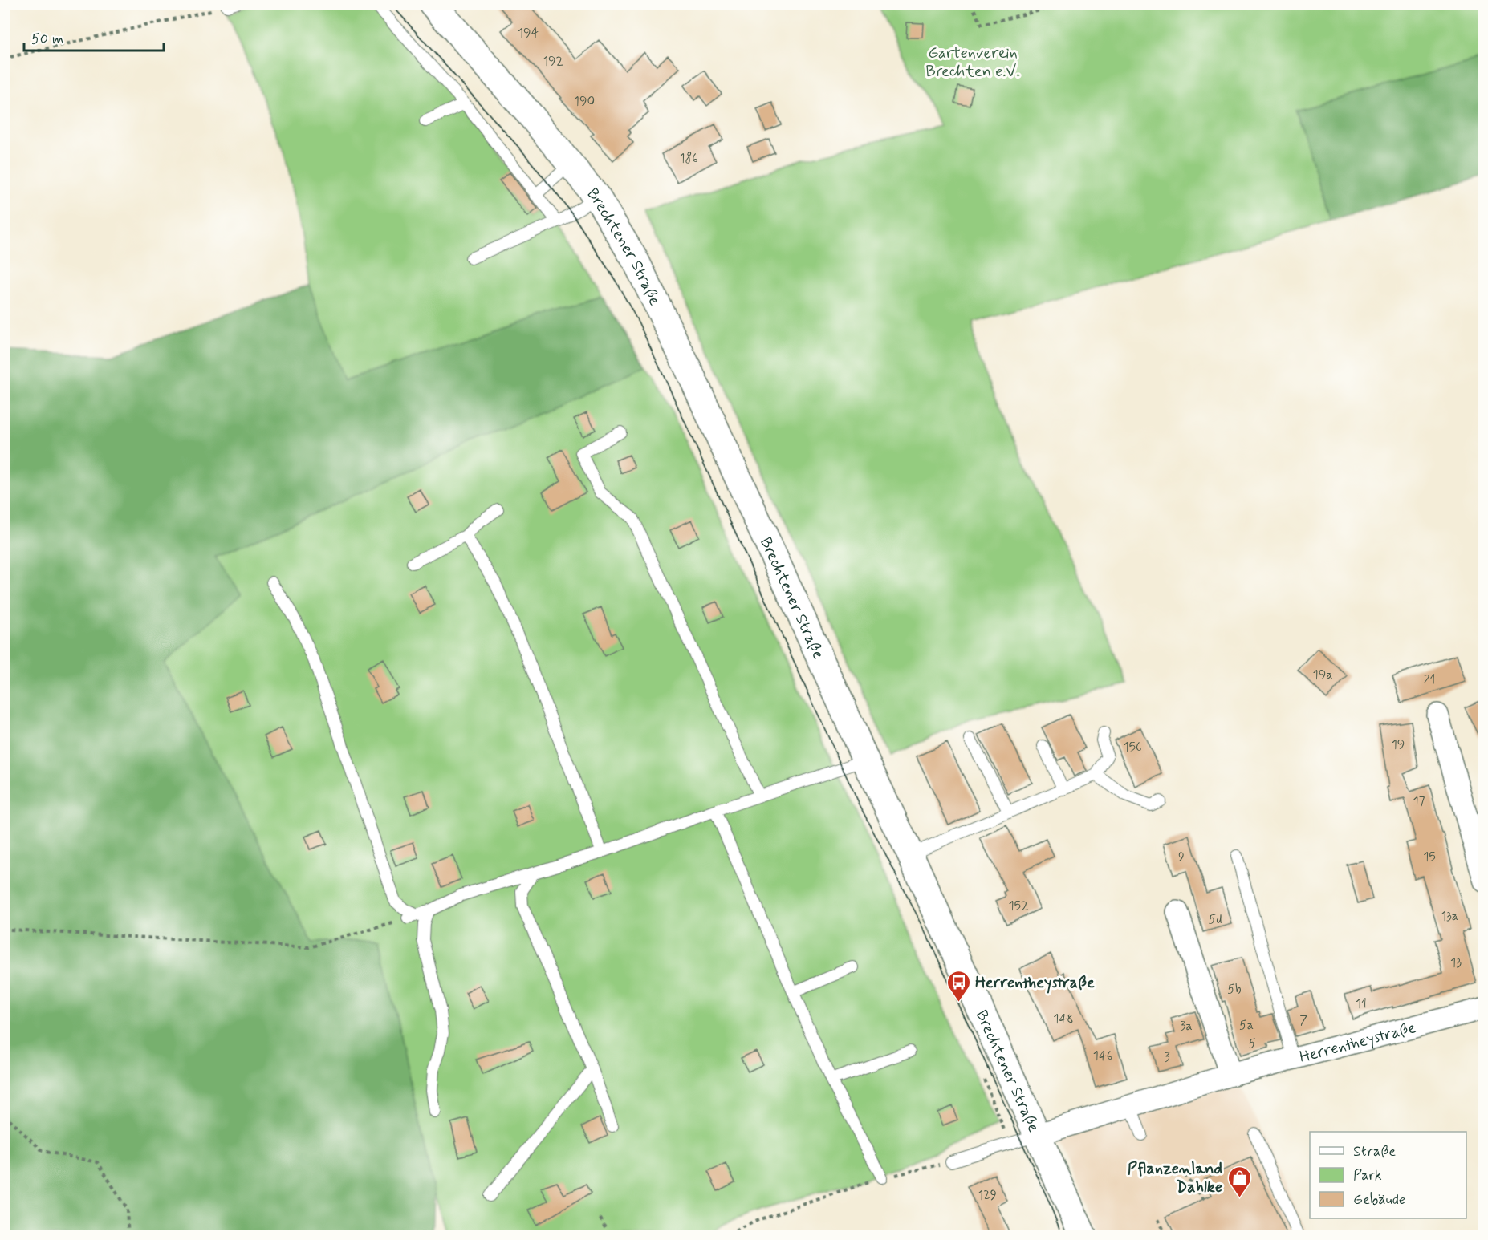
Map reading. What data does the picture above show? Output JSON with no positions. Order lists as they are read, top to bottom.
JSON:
{
  "streets": {
    "main road": ["Brechtener Straße"],
    "street": ["Herrentheystraße"]
  },
  "crossings": [
    ["Brechtener Straße", "Herrentheystraße"]
  ],
  "parks": ["Gartenverein Brechten e.V."],
  "places": {
    "bus stop": ["Herrentheystraße"],
    "shop": ["Pflanzenland Dahlke"]
  },
  "house_numbers": [
    "194",
    "192",
    "190",
    "186",
    "19a",
    "21",
    "19",
    "156",
    "17",
    "9",
    "15",
    "152",
    "13a",
    "5d",
    "13",
    "5b",
    "11",
    "148",
    "7",
    "5a",
    "3a",
    "5",
    "146",
    "3",
    "129"
  ],
  "legend": ["Straße", "Park", "Gebäude"],
  "scale_bar": "50 m"
}
